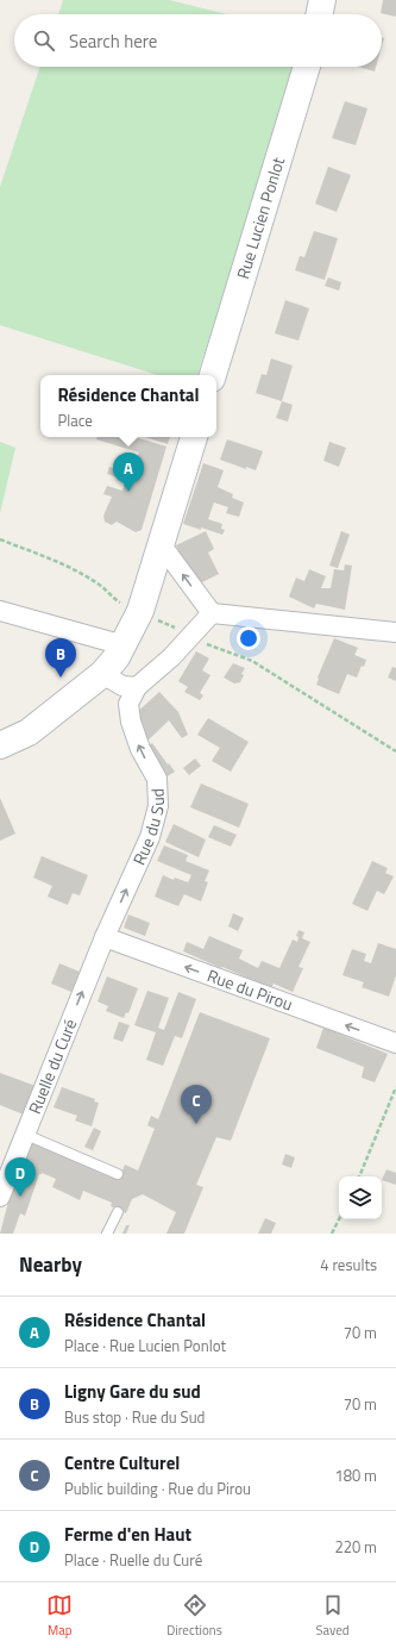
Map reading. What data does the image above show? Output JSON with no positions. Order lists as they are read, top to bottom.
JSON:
{
  "streets": {
    "main road": ["Rue Lucien Ponlot"],
    "street": ["Rue du Sud", "Rue du Pirou", "Ruelle du Curé"]
  },
  "crossings": [
    ["Rue du Sud", "Rue du Pirou"],
    ["Rue du Sud", "Ruelle du Curé"],
    ["Rue du Pirou", "Ruelle du Curé"]
  ],
  "one_way": ["Rue du Sud", "Rue du Pirou", "Ruelle du Curé"],
  "page": {
    "search": "Search here",
    "popup": ["Résidence Chantal", "Place"],
    "pins": [
      "A",
      "B",
      "C",
      "D"
    ],
    "heading": ["Nearby", "4 results"],
    "list": [
      {
        "mark": "A",
        "name": "Résidence Chantal",
        "note": "Place · Rue Lucien Ponlot",
        "value": "70 m"
      },
      {
        "mark": "B",
        "name": "Ligny Gare du sud",
        "note": "Bus stop · Rue du Sud",
        "value": "70 m"
      },
      {
        "mark": "C",
        "name": "Centre Culturel",
        "note": "Public building · Rue du Pirou",
        "value": "180 m"
      },
      {
        "mark": "D",
        "name": "Ferme d'en Haut",
        "note": "Place · Ruelle du Curé",
        "value": "220 m"
      }
    ],
    "nav": ["Map", "Directions", "Saved"]
  }
}
